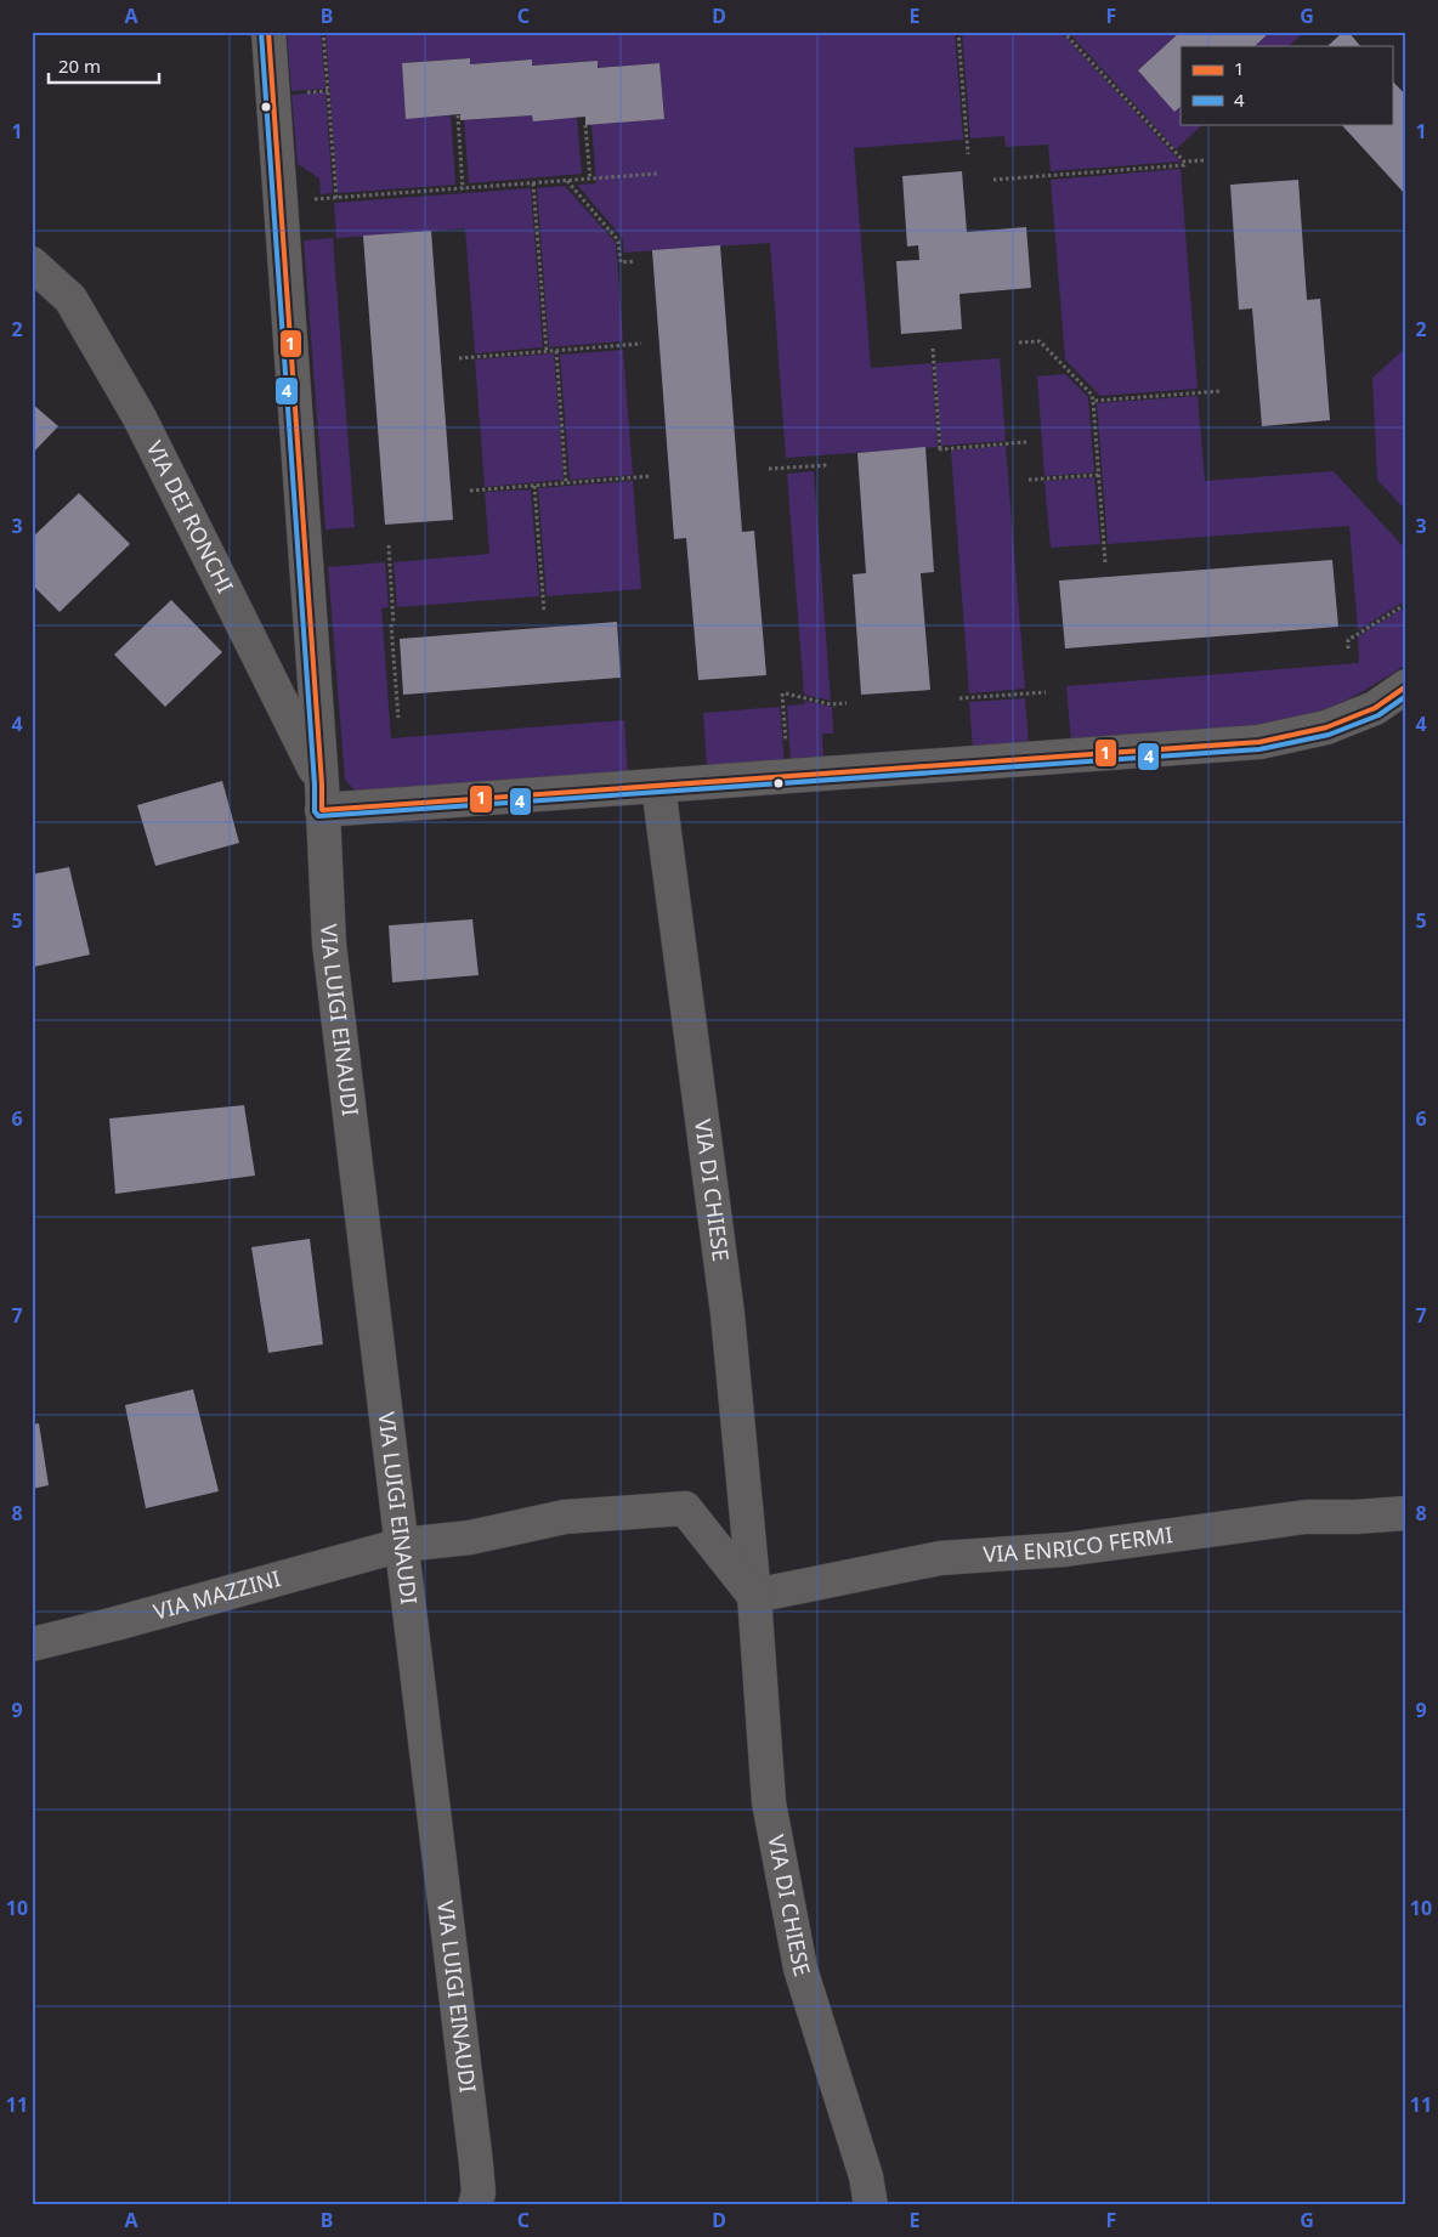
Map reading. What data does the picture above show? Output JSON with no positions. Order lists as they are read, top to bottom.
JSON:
{
  "streets": {
    "street": [
      "VIA DEI RONCHI",
      "VIA LUIGI EINAUDI",
      "VIA DI CHIESE",
      "VIA ENRICO FERMI",
      "VIA MAZZINI"
    ]
  },
  "crossings": [
    ["VIA DEI RONCHI", "VIA LUIGI EINAUDI"],
    ["VIA LUIGI EINAUDI", "VIA MAZZINI"],
    ["VIA DI CHIESE", "VIA ENRICO FERMI"]
  ],
  "lines": ["transit line 1", "transit line 4"],
  "legend": ["1", "4"],
  "scale_bar": "20 m",
  "grid": {
    "columns": [
      "A",
      "B",
      "C",
      "D",
      "E",
      "F",
      "G"
    ],
    "rows": [
      "1",
      "2",
      "3",
      "4",
      "5",
      "6",
      "7",
      "8",
      "9",
      "10",
      "11"
    ]
  }
}
